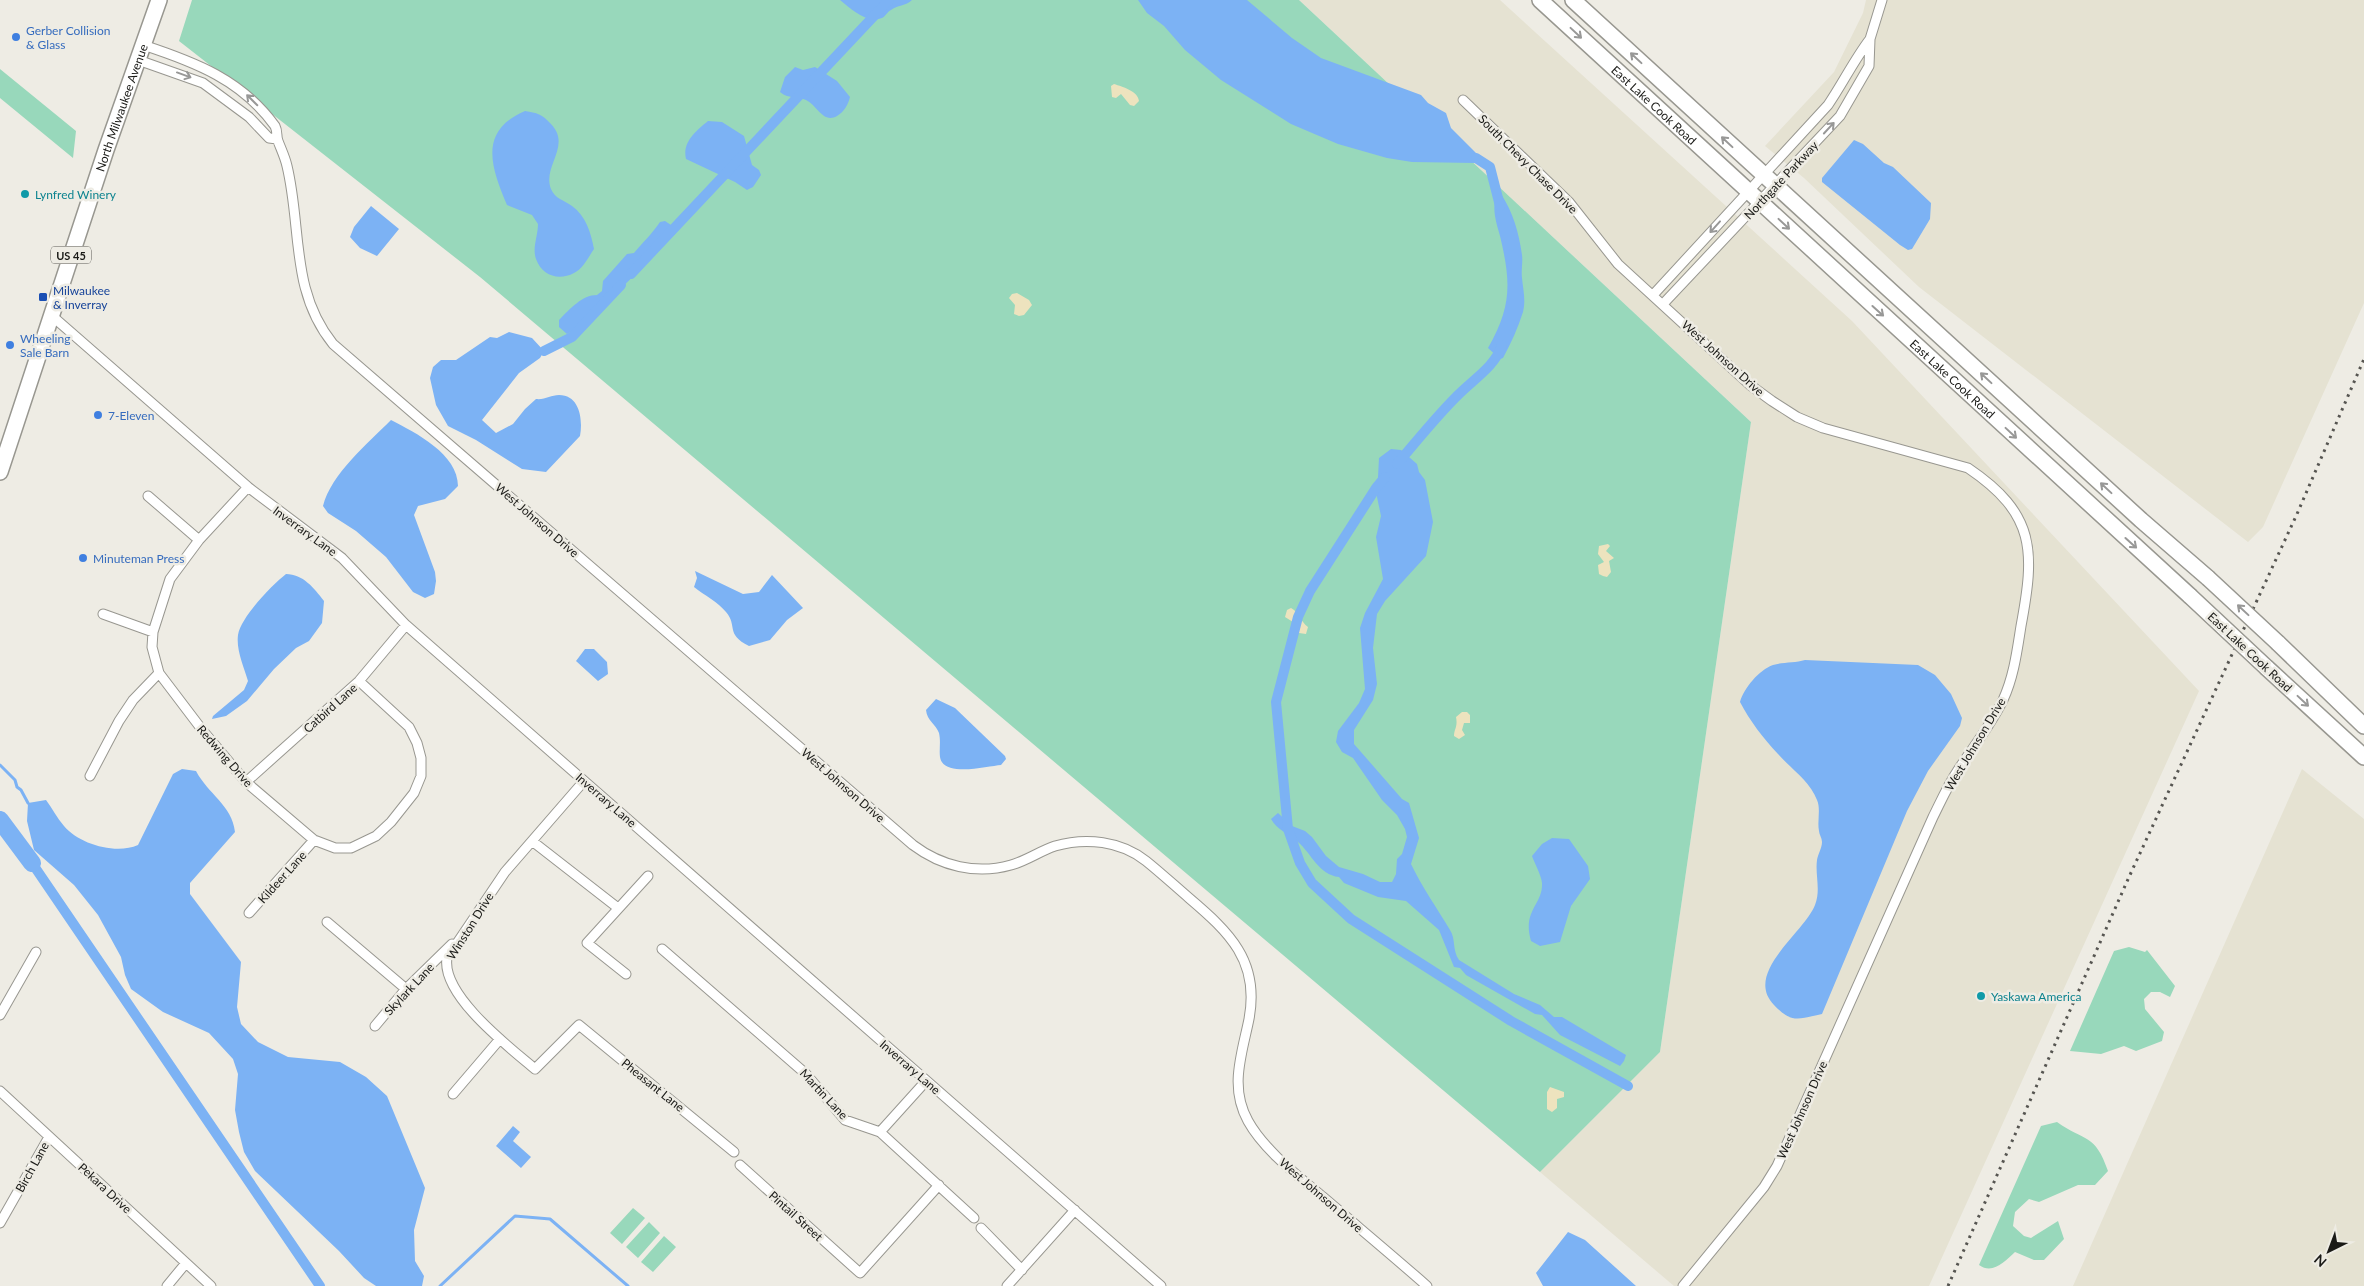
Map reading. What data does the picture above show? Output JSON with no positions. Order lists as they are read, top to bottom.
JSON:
{
  "streets": {
    "main road": ["East Lake Cook Road", "North Milwaukee Avenue", "US 45"],
    "street": [
      "South Chevy Chase Drive",
      "Northgate Parkway",
      "West Johnson Drive",
      "Inverrary Lane",
      "Catbird Lane",
      "Redwing Drive",
      "Kildeer Lane",
      "Winston Drive",
      "Skylark Lane",
      "Pheasant Lane",
      "Martin Lane",
      "Birch Lane",
      "Pekara Drive",
      "Pintail Street"
    ]
  },
  "crossings": [
    ["East Lake Cook Road", "Northgate Parkway"],
    ["North Milwaukee Avenue", "West Johnson Drive"],
    ["North Milwaukee Avenue", "Inverrary Lane"],
    ["South Chevy Chase Drive", "Northgate Parkway"],
    ["South Chevy Chase Drive", "West Johnson Drive"],
    ["Northgate Parkway", "West Johnson Drive"],
    ["Inverrary Lane", "Catbird Lane"],
    ["Inverrary Lane", "Redwing Drive"],
    ["Inverrary Lane", "Winston Drive"],
    ["Catbird Lane", "Redwing Drive"],
    ["Redwing Drive", "Kildeer Lane"],
    ["Winston Drive", "Skylark Lane"],
    ["Winston Drive", "Pheasant Lane"],
    ["Martin Lane", "Pintail Street"],
    ["Birch Lane", "Pekara Drive"]
  ],
  "places": {
    "other": [
      "Gerber Collision & Glass",
      "Lynfred Winery",
      "Wheeling Sale Barn",
      "7-Eleven",
      "Minuteman Press",
      "Yaskawa America"
    ],
    "transit": ["Milwaukee & Inverray"]
  },
  "north": "bottom left"
}
